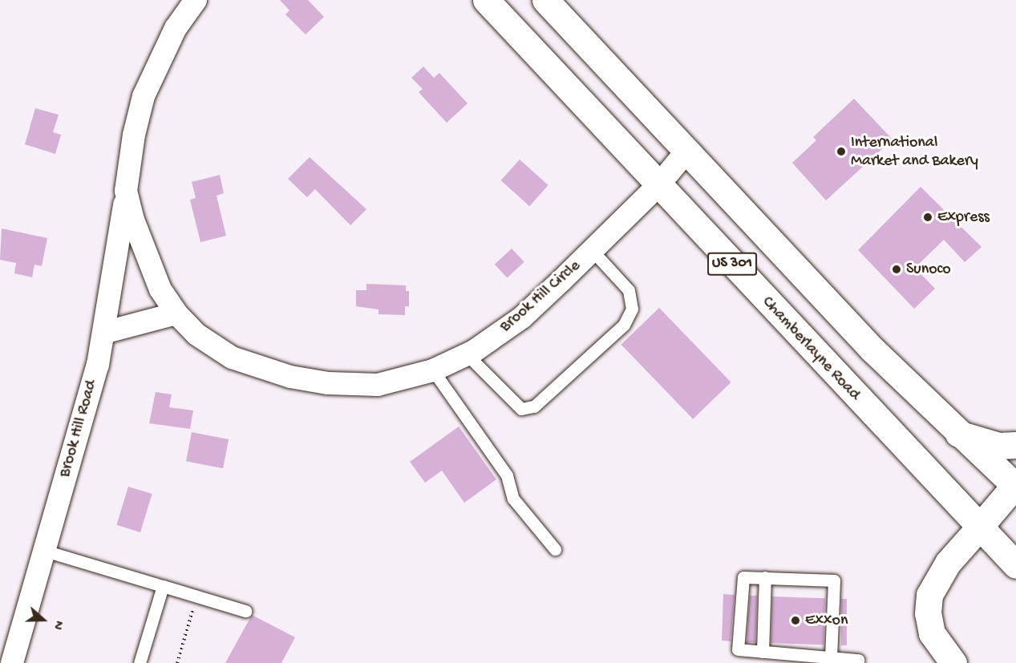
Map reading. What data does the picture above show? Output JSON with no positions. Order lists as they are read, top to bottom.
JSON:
{
  "streets": {
    "main road": ["US 301", "Chamberlayne Road"],
    "street": ["Brook Hill Circle", "Brook Hill Road"]
  },
  "crossings": [
    ["US 301", "Brook Hill Circle"],
    ["Brook Hill Circle", "Chamberlayne Road"],
    ["Brook Hill Circle", "Brook Hill Road"]
  ],
  "places": [
    "International Market and Bakery",
    "Express",
    "Sunoco",
    "Exxon"
  ],
  "north": "right"
}
